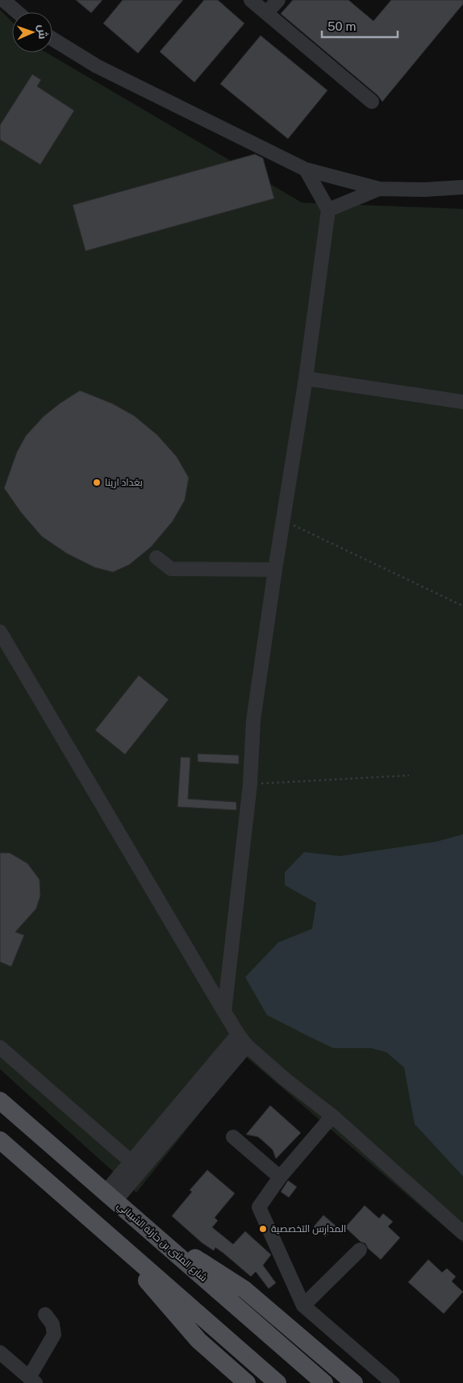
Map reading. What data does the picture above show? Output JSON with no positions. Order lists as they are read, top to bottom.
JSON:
{
  "streets": {
    "main road": ["شارع المثنى بن حارثة الشيباني"]
  },
  "places": ["بغداد ارينا", "المدارس التخصصية"],
  "scale_bar": "50 m",
  "north": "right"
}
